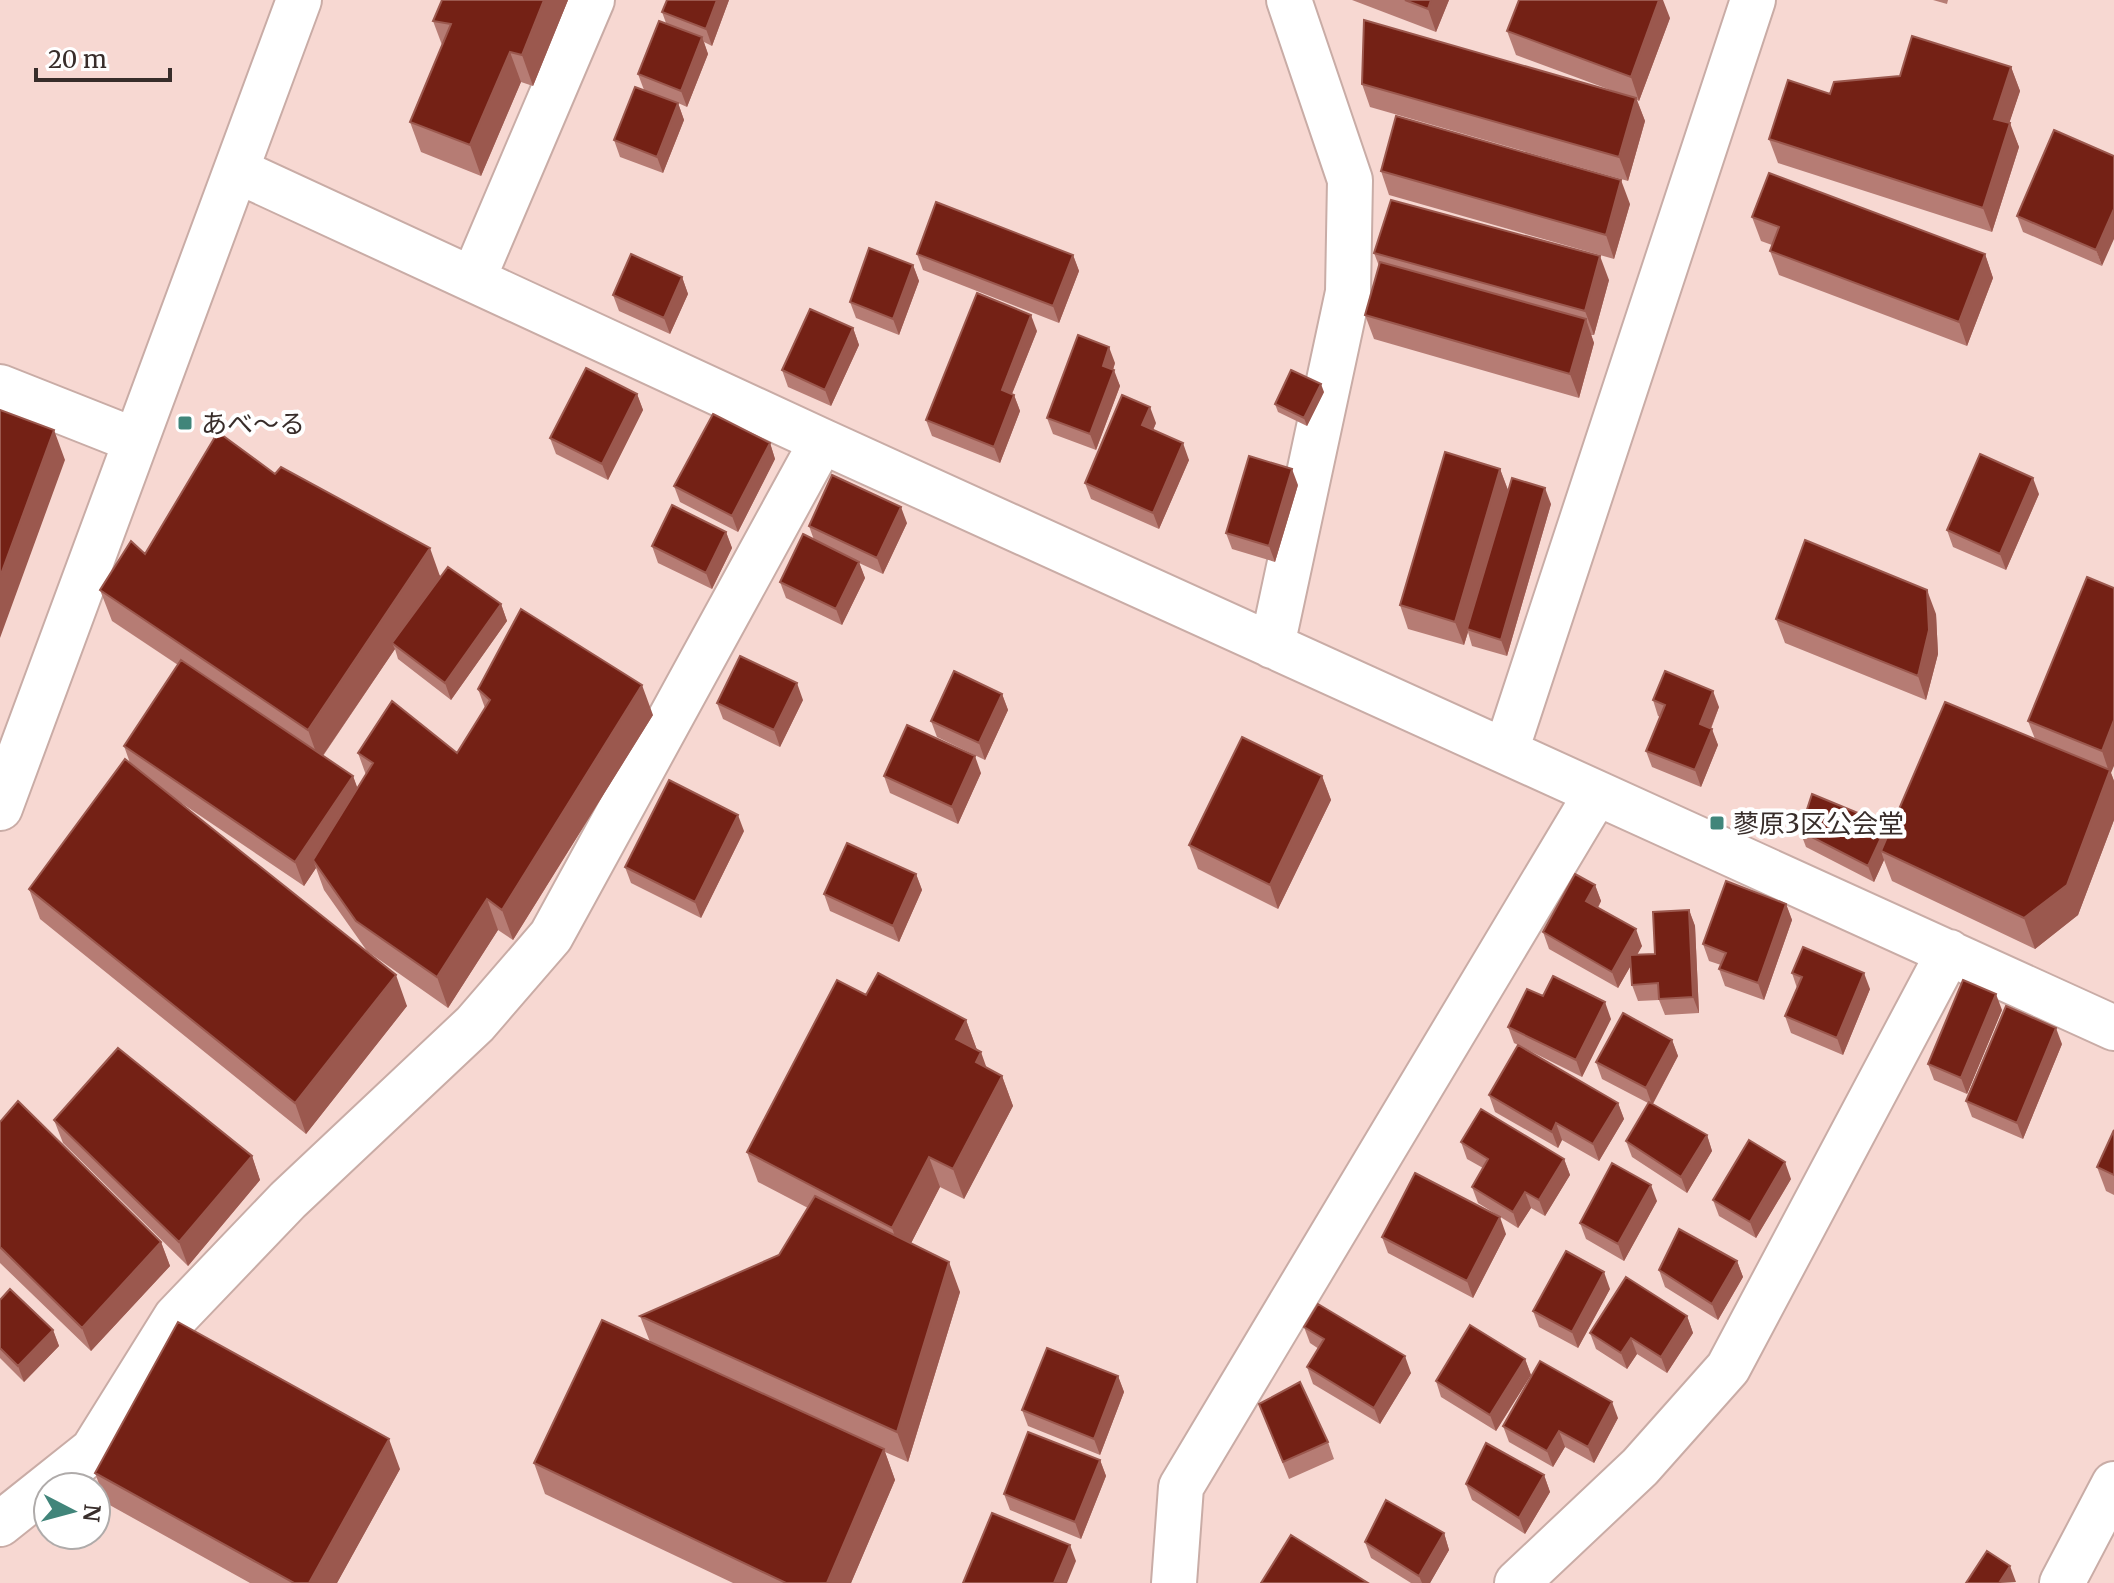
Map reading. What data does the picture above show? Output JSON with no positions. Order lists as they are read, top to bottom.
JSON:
{
  "places": {
    "transit": ["あべ〜る", "蓼原3区公会堂"]
  },
  "scale_bar": "20 m",
  "north": "right"
}
